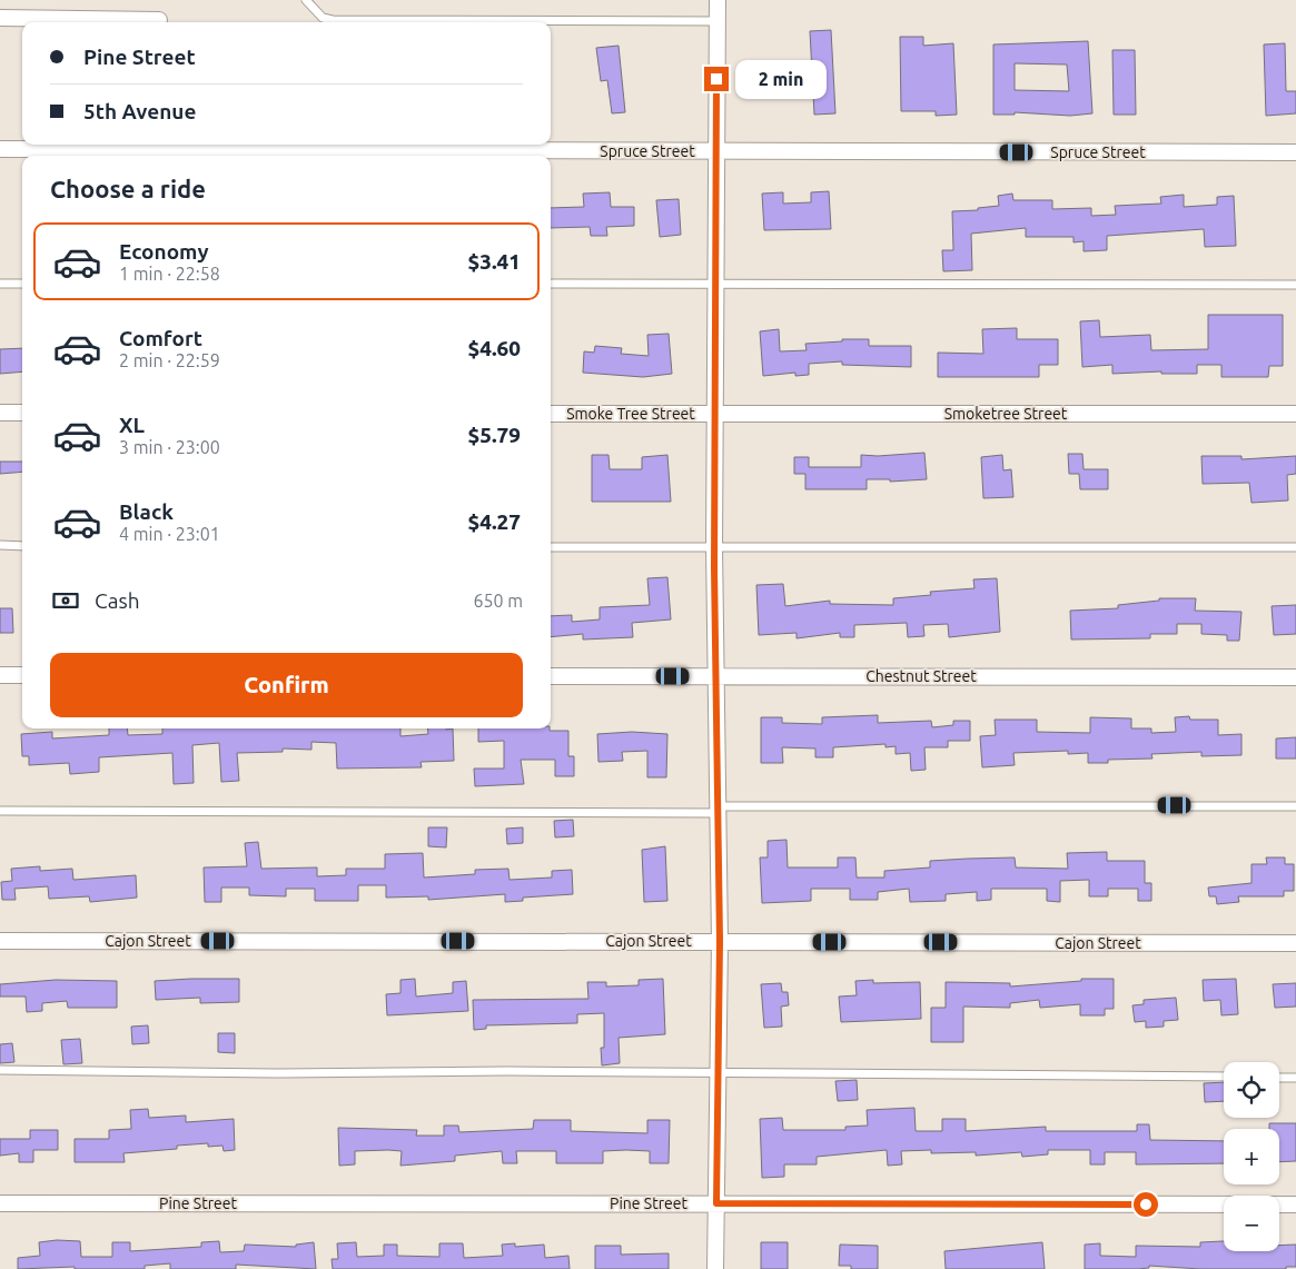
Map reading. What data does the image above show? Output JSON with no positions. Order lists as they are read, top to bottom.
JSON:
{
  "streets": {
    "street": [
      "Spruce Street",
      "Smoke Tree Street",
      "Smoketree Street",
      "Chestnut Street",
      "Cajon Street",
      "Pine Street"
    ]
  },
  "crossings": [
    ["Smoke Tree Street", "Smoketree Street"]
  ],
  "page": {
    "banner": ["Pine Street", "5th Avenue"],
    "bubble": "2 min",
    "heading": "Choose a ride",
    "list": [
      {
        "name": "Economy",
        "note": "1 min · 22:58",
        "value": "$3.41"
      },
      {
        "name": "Comfort",
        "note": "2 min · 22:59",
        "value": "$4.60"
      },
      {
        "name": "XL",
        "note": "3 min · 23:00",
        "value": "$5.79"
      },
      {
        "name": "Black",
        "note": "4 min · 23:01",
        "value": "$4.27"
      }
    ],
    "pay": ["Cash", "650 m"],
    "buttons": "Confirm",
    "map_buttons": ["+", "−"]
  }
}
